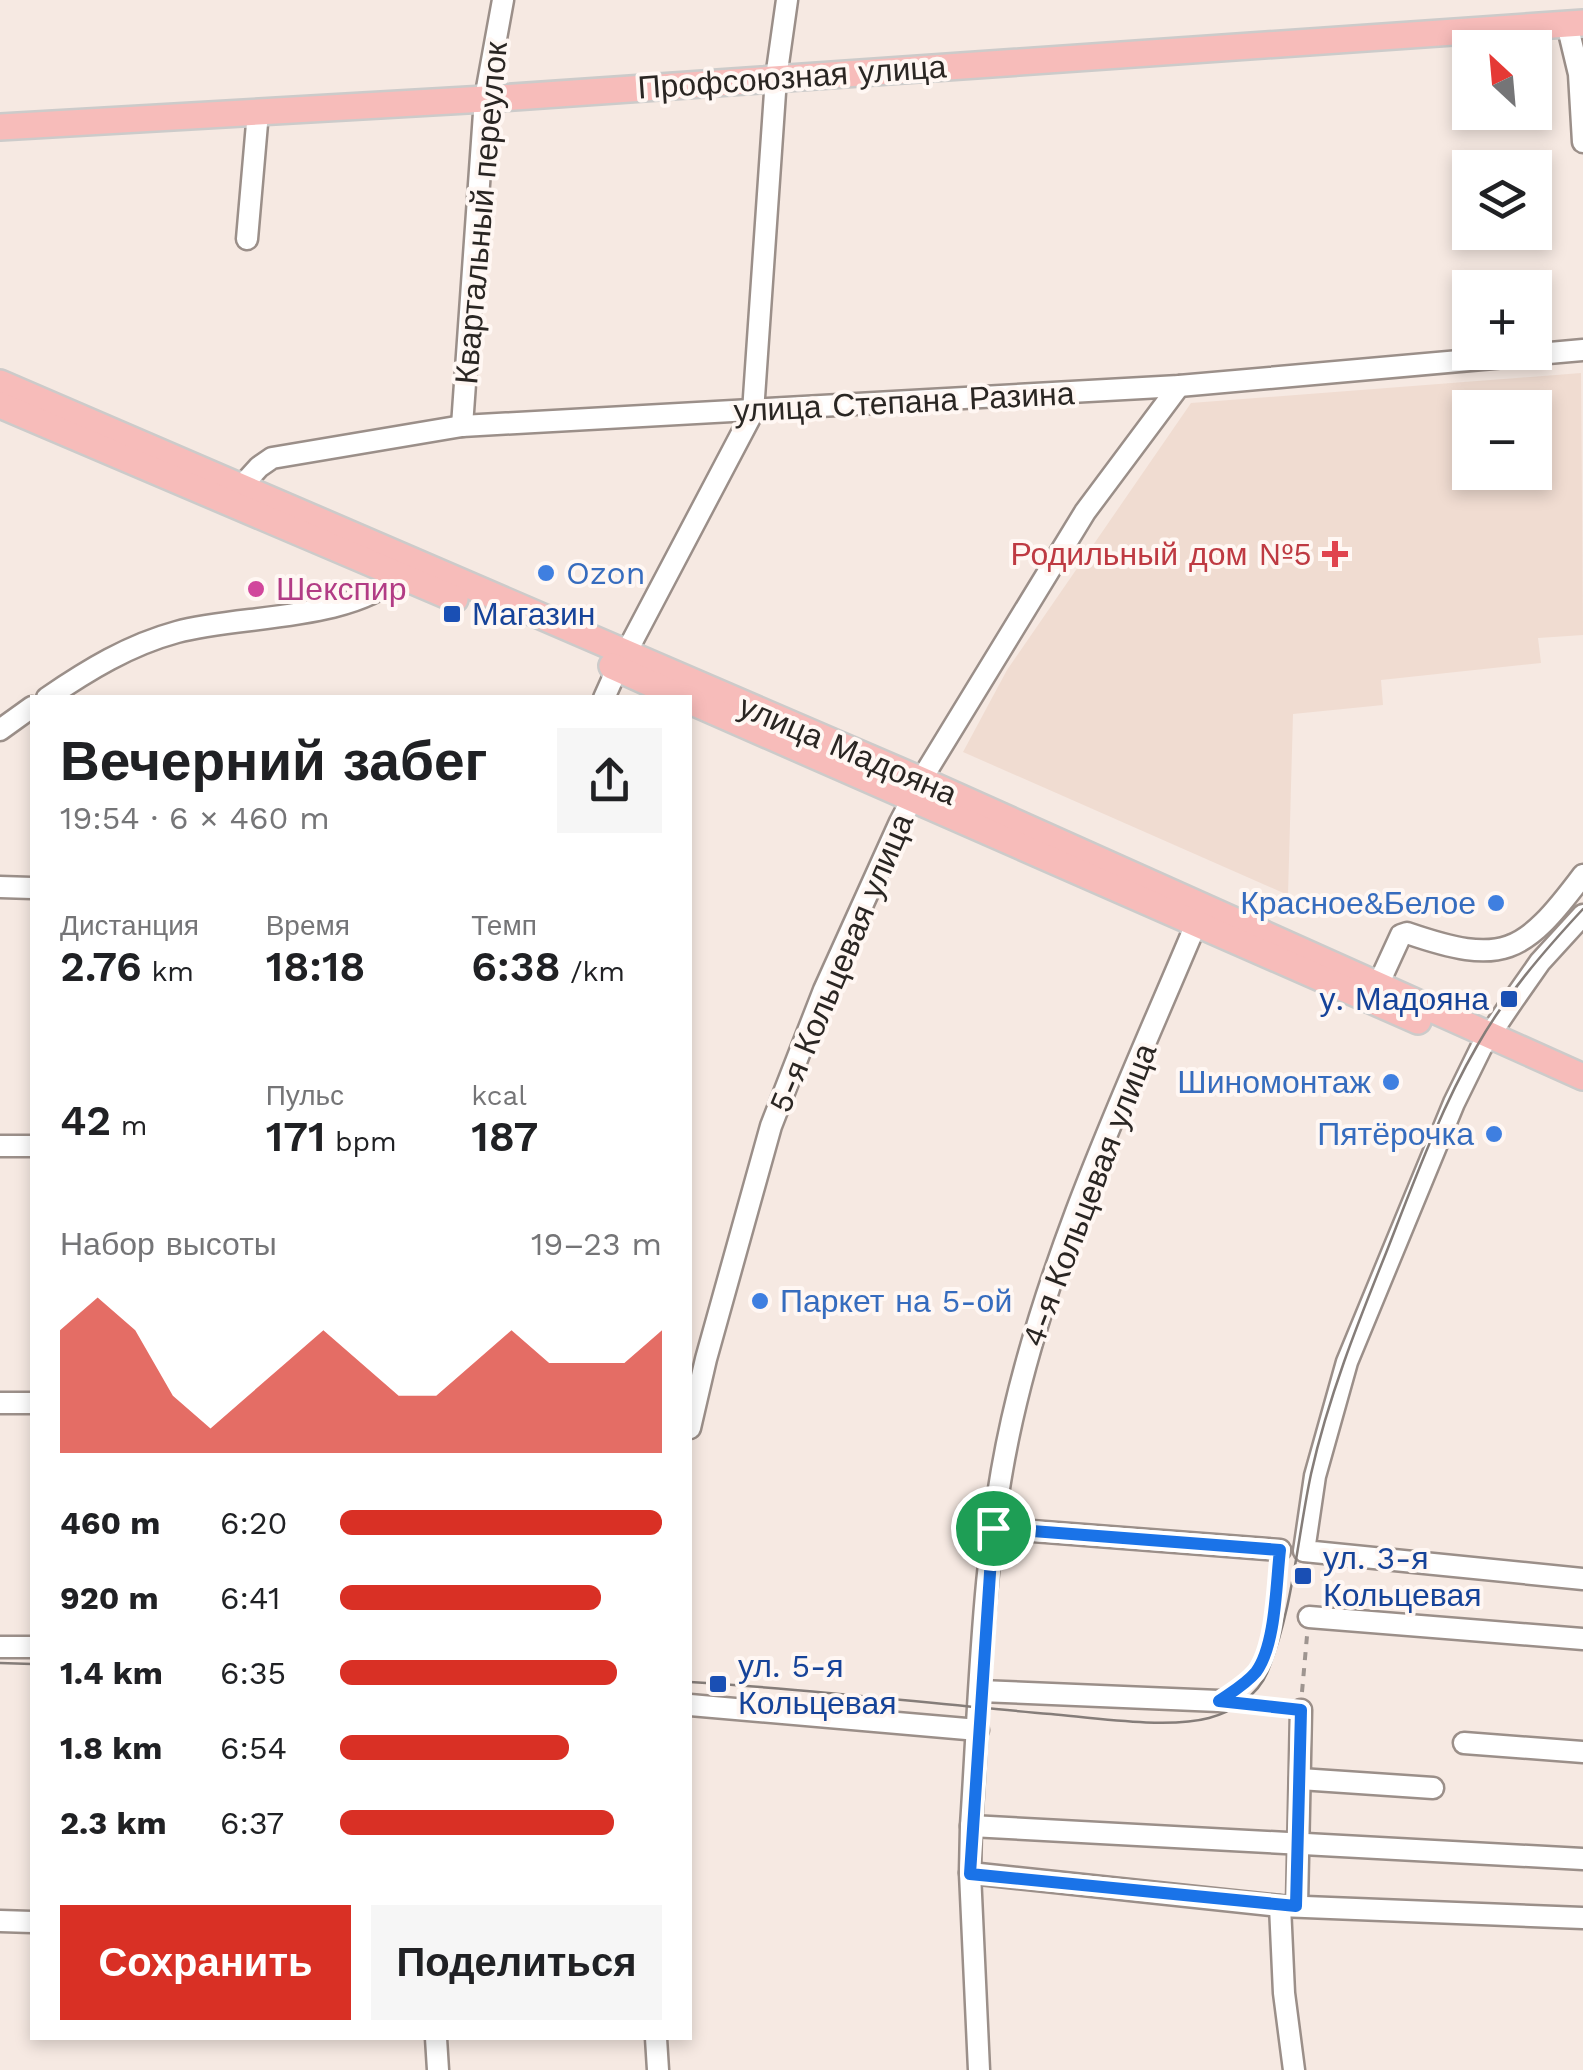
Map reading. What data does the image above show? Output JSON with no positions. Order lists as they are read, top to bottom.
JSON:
{
  "streets": {
    "main road": ["Профсоюзная улица", "улица Мадояна"],
    "street": [
      "Квартальный переулок",
      "улица Степана Разина",
      "5-я Кольцевая улица",
      "4-я Кольцевая улица"
    ]
  },
  "crossings": [
    ["Профсоюзная улица", "Квартальный переулок"],
    ["Квартальный переулок", "улица Степана Разина"],
    ["улица Степана Разина", "улица Мадояна"],
    ["улица Степана Разина", "5-я Кольцевая улица"],
    ["улица Мадояна", "5-я Кольцевая улица"],
    ["улица Мадояна", "4-я Кольцевая улица"]
  ],
  "places": {
    "health": ["Родильный дом №5"],
    "other": [
      "Ozon",
      "Шекспир",
      "Красное&Белое",
      "Шиномонтаж",
      "Пятёрочка",
      "Паркет на 5-ой"
    ],
    "transit": [
      "Магазин",
      "у. Мадояна",
      "ул. 3-я Кольцевая",
      "ул. 5-я Кольцевая"
    ]
  },
  "north": "top left",
  "page": {
    "map_buttons": ["+", "−"],
    "heading": ["Вечерний забег", "19:54 · 6 × 460 m"],
    "stats": [
      ["Дистанция", "2.76 km"],
      ["Время", "18:18"],
      ["Темп", "6:38 /km"],
      ["42 m"],
      ["Пульс", "171 bpm"],
      ["kcal", "187"]
    ],
    "chart": ["Набор высоты", "19–23 m"],
    "list": [
      {
        "name": "460 m",
        "note": "6:20"
      },
      {
        "name": "920 m",
        "note": "6:41"
      },
      {
        "name": "1.4 km",
        "note": "6:35"
      },
      {
        "name": "1.8 km",
        "note": "6:54"
      },
      {
        "name": "2.3 km",
        "note": "6:37"
      }
    ],
    "buttons": ["Сохранить", "Поделиться"]
  }
}
